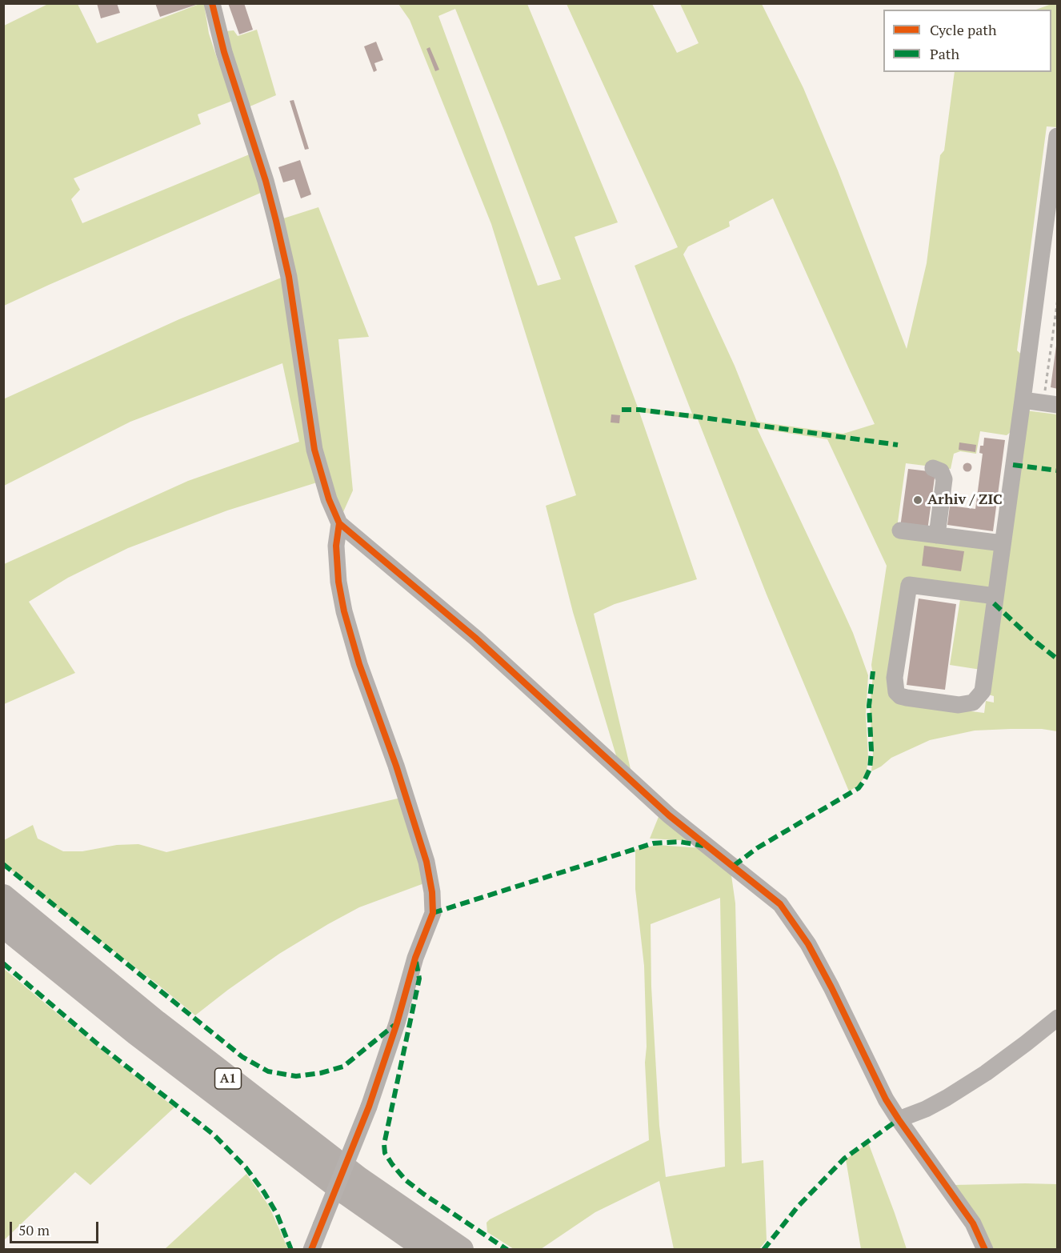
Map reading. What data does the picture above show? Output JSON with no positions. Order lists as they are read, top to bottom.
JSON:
{
  "streets": {
    "highway": ["A1"]
  },
  "places": ["Arhiv / ZIC"],
  "legend": ["Cycle path", "Path"],
  "scale_bar": "50 m"
}
